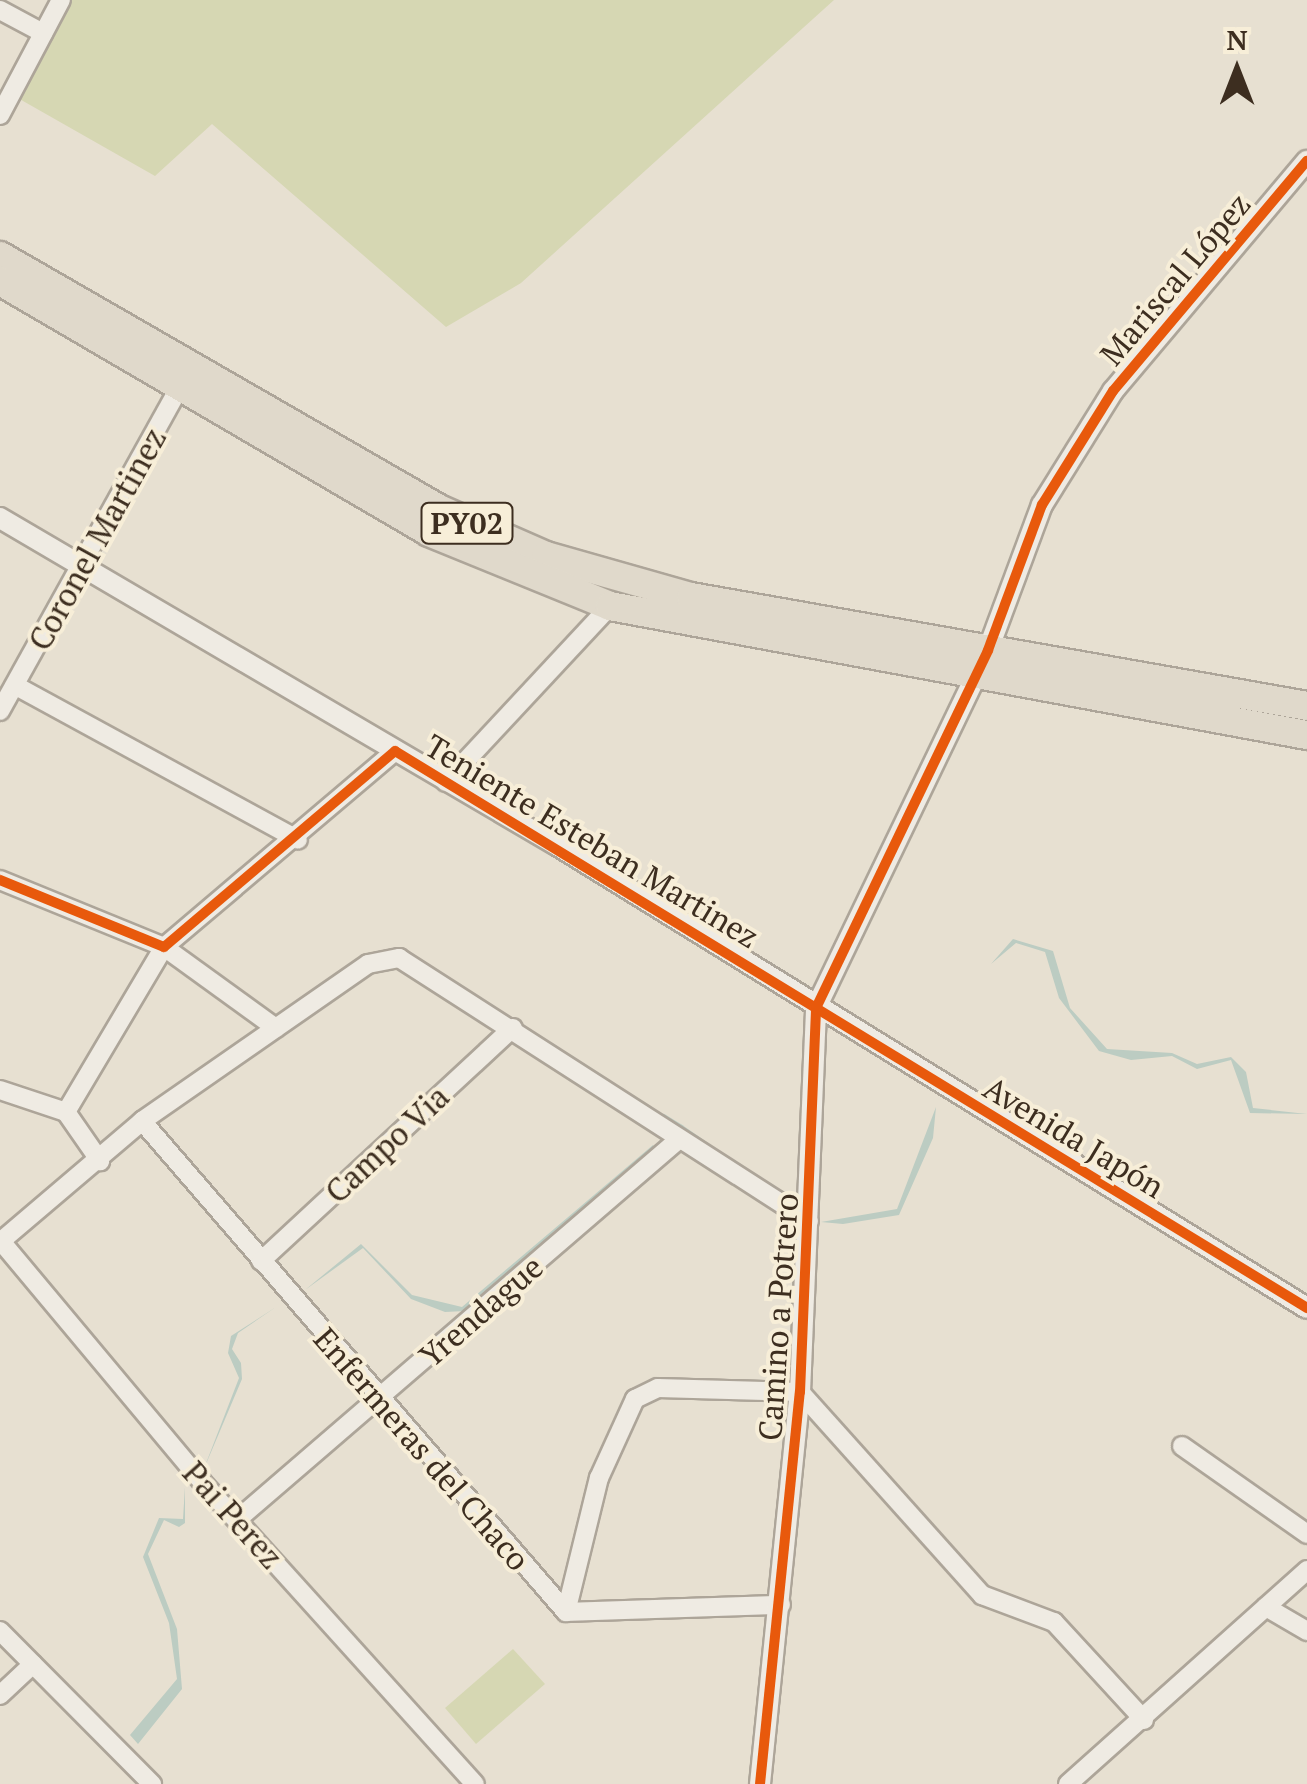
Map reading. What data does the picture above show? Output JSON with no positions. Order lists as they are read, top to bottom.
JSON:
{
  "streets": {
    "highway": ["PY02"],
    "street": [
      "Mariscal López",
      "Coronel Martinez",
      "Teniente Esteban Martinez",
      "Avenida Japón",
      "Campo Via",
      "Yrendague",
      "Camino a Potrero",
      "Enfermeras del Chaco",
      "Pai Perez"
    ]
  },
  "crossings": [
    ["Mariscal López", "PY02"],
    ["Mariscal López", "Camino a Potrero"],
    ["PY02", "Coronel Martinez"],
    ["PY02", "Camino a Potrero"],
    ["Coronel Martinez", "Teniente Esteban Martinez"],
    ["Teniente Esteban Martinez", "Avenida Japón"],
    ["Teniente Esteban Martinez", "Camino a Potrero"],
    ["Avenida Japón", "Camino a Potrero"],
    ["Campo Via", "Enfermeras del Chaco"],
    ["Yrendague", "Enfermeras del Chaco"],
    ["Yrendague", "Pai Perez"]
  ],
  "north": "top"
}
